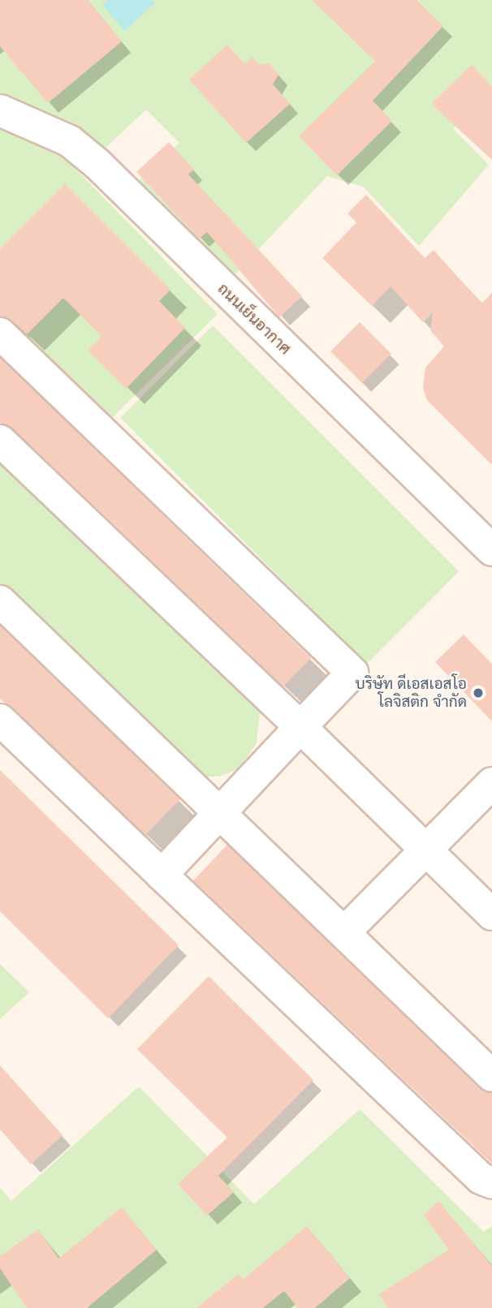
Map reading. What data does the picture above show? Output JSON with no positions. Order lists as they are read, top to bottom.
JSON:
{
  "streets": {
    "street": ["ถนนเย็นอากาศ"]
  },
  "places": ["บริษัท ดีเอสเอสโอ โลจิสติก จำกัด"]
}
